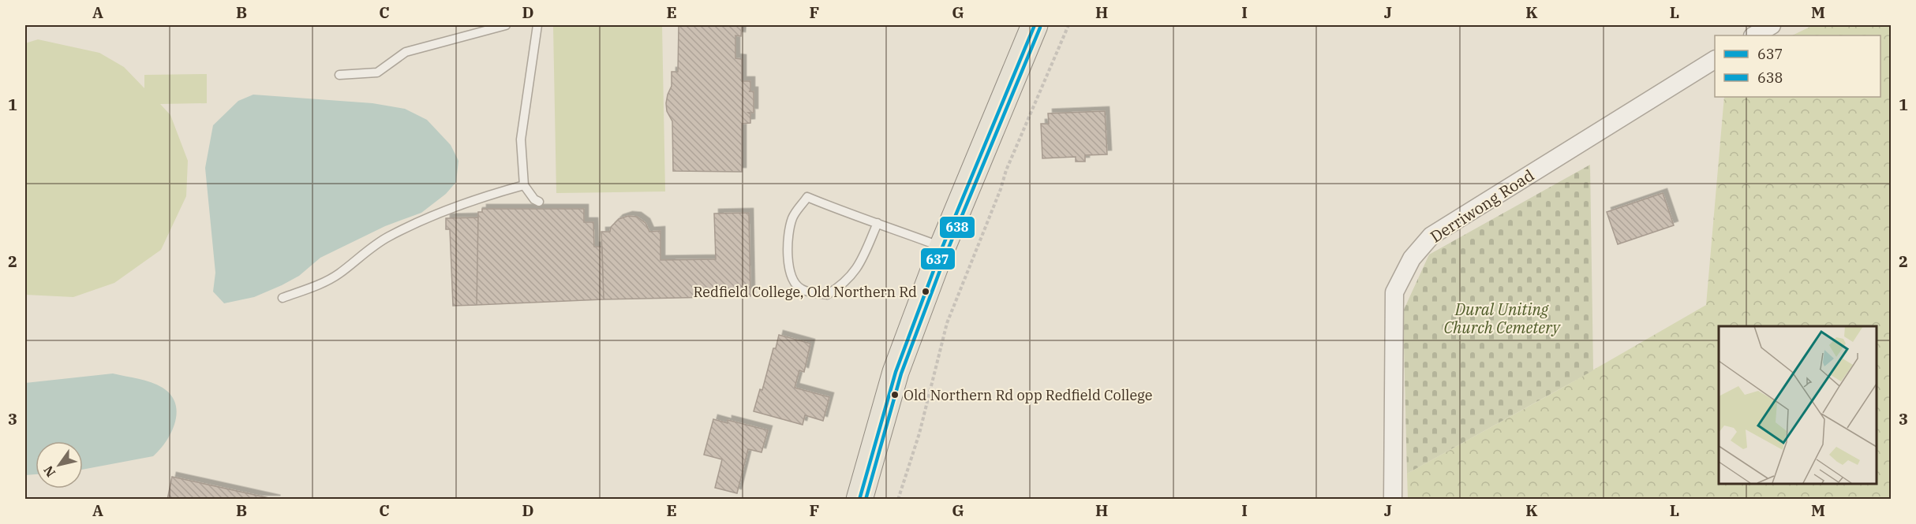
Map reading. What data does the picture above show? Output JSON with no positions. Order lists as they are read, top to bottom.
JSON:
{
  "streets": {
    "street": ["Derriwong Road"]
  },
  "parks": ["Dural Uniting Church Cemetery"],
  "places": ["Redfield College, Old Northern Rd", "Old Northern Rd opp Redfield College"],
  "lines": ["transit line 637", "transit line 638"],
  "legend": ["637", "638"],
  "north": "bottom left",
  "grid": {
    "columns": [
      "A",
      "B",
      "C",
      "D",
      "E",
      "F",
      "G",
      "H",
      "I",
      "J",
      "K",
      "L",
      "M"
    ],
    "rows": ["1", "2", "3"]
  }
}
